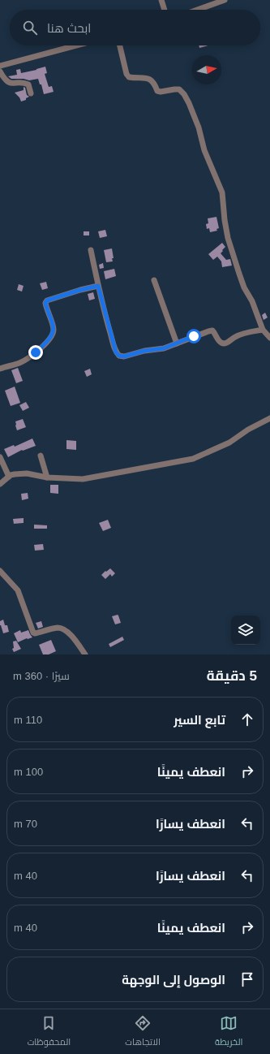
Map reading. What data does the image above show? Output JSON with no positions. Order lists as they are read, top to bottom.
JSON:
{
  "north": "right",
  "page": {
    "search": "ابحث هنا",
    "heading": ["5 دقيقة", "سيرًا · 360 m"],
    "list": [
      ["تابع السير", "110 m"],
      ["انعطف يمينًا", "100 m"],
      ["انعطف يسارًا", "70 m"],
      ["انعطف يسارًا", "40 m"],
      ["انعطف يمينًا", "40 m"],
      "الوصول إلى الوجهة"
    ],
    "nav": ["الخريطة", "الاتجاهات", "المحفوظات"]
  }
}
